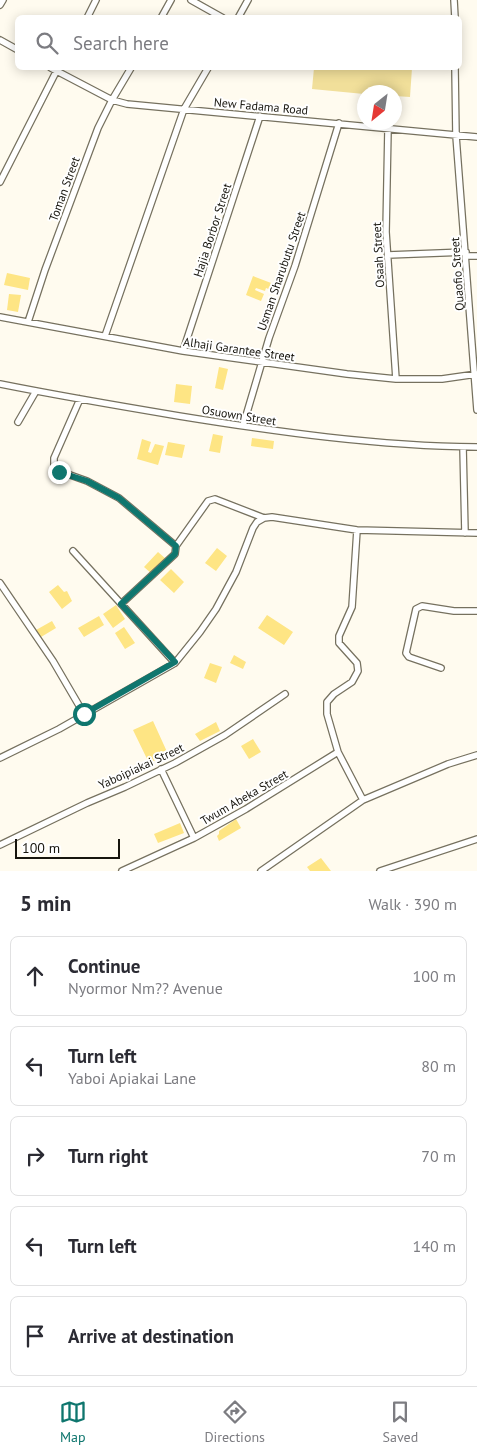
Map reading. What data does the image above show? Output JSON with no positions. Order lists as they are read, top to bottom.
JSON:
{
  "streets": {
    "street": [
      "New Fadama Road",
      "Toman Street",
      "Hajia Borbor Street",
      "Osaah Street",
      "Usman Sharubutu Street",
      "Quaofio Street",
      "Alhaji Garantee Street",
      "Osuown Street",
      "Yaboipiakai Street",
      "Twum Abeka Street"
    ]
  },
  "crossings": [
    ["New Fadama Road", "Toman Street"],
    ["New Fadama Road", "Hajia Borbor Street"],
    ["New Fadama Road", "Usman Sharubutu Street"],
    ["New Fadama Road", "Quaofio Street"],
    ["Toman Street", "Alhaji Garantee Street"],
    ["Hajia Borbor Street", "Alhaji Garantee Street"],
    ["Osaah Street", "Alhaji Garantee Street"],
    ["Usman Sharubutu Street", "Alhaji Garantee Street"],
    ["Usman Sharubutu Street", "Osuown Street"],
    ["Quaofio Street", "Alhaji Garantee Street"]
  ],
  "scale_bar": "100 m",
  "north": "bottom left",
  "page": {
    "search": "Search here",
    "scale": "100 m",
    "heading": ["5 min", "Walk · 390 m"],
    "list": [
      ["Continue", "Nyormor Nm?? Avenue", "100 m"],
      ["Turn left", "Yaboi Apiakai Lane", "80 m"],
      ["Turn right", "70 m"],
      ["Turn left", "140 m"],
      "Arrive at destination"
    ],
    "nav": ["Map", "Directions", "Saved"]
  }
}
